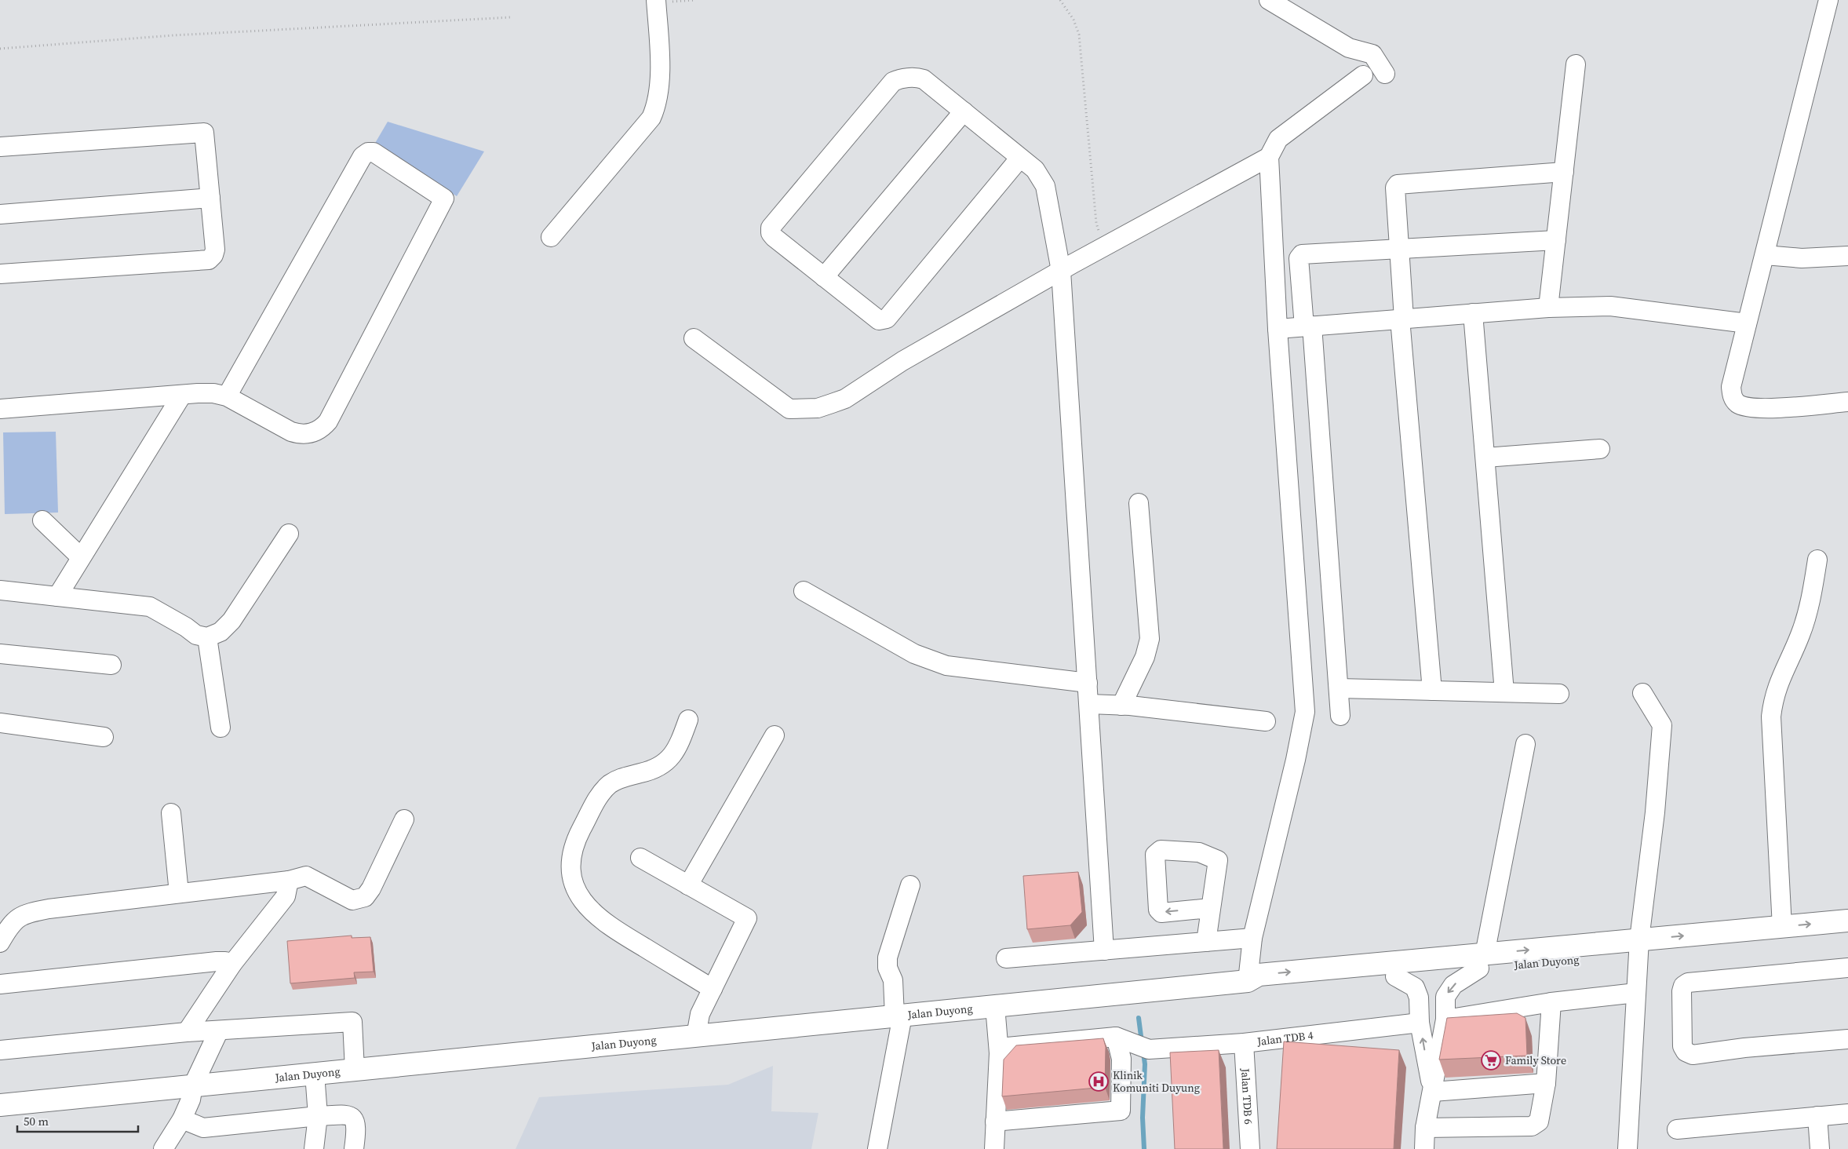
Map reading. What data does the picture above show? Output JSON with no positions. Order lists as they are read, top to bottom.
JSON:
{
  "streets": {
    "main road": ["Jalan Duyong"],
    "street": ["Jalan TDB 4", "Jalan TDB 6"]
  },
  "crossings": [
    ["Jalan TDB 4", "Jalan TDB 6"]
  ],
  "places": {
    "supermarket": ["Family Store"],
    "hospital": ["Klinik Komuniti Duyung"]
  },
  "scale_bar": "50 m"
}
